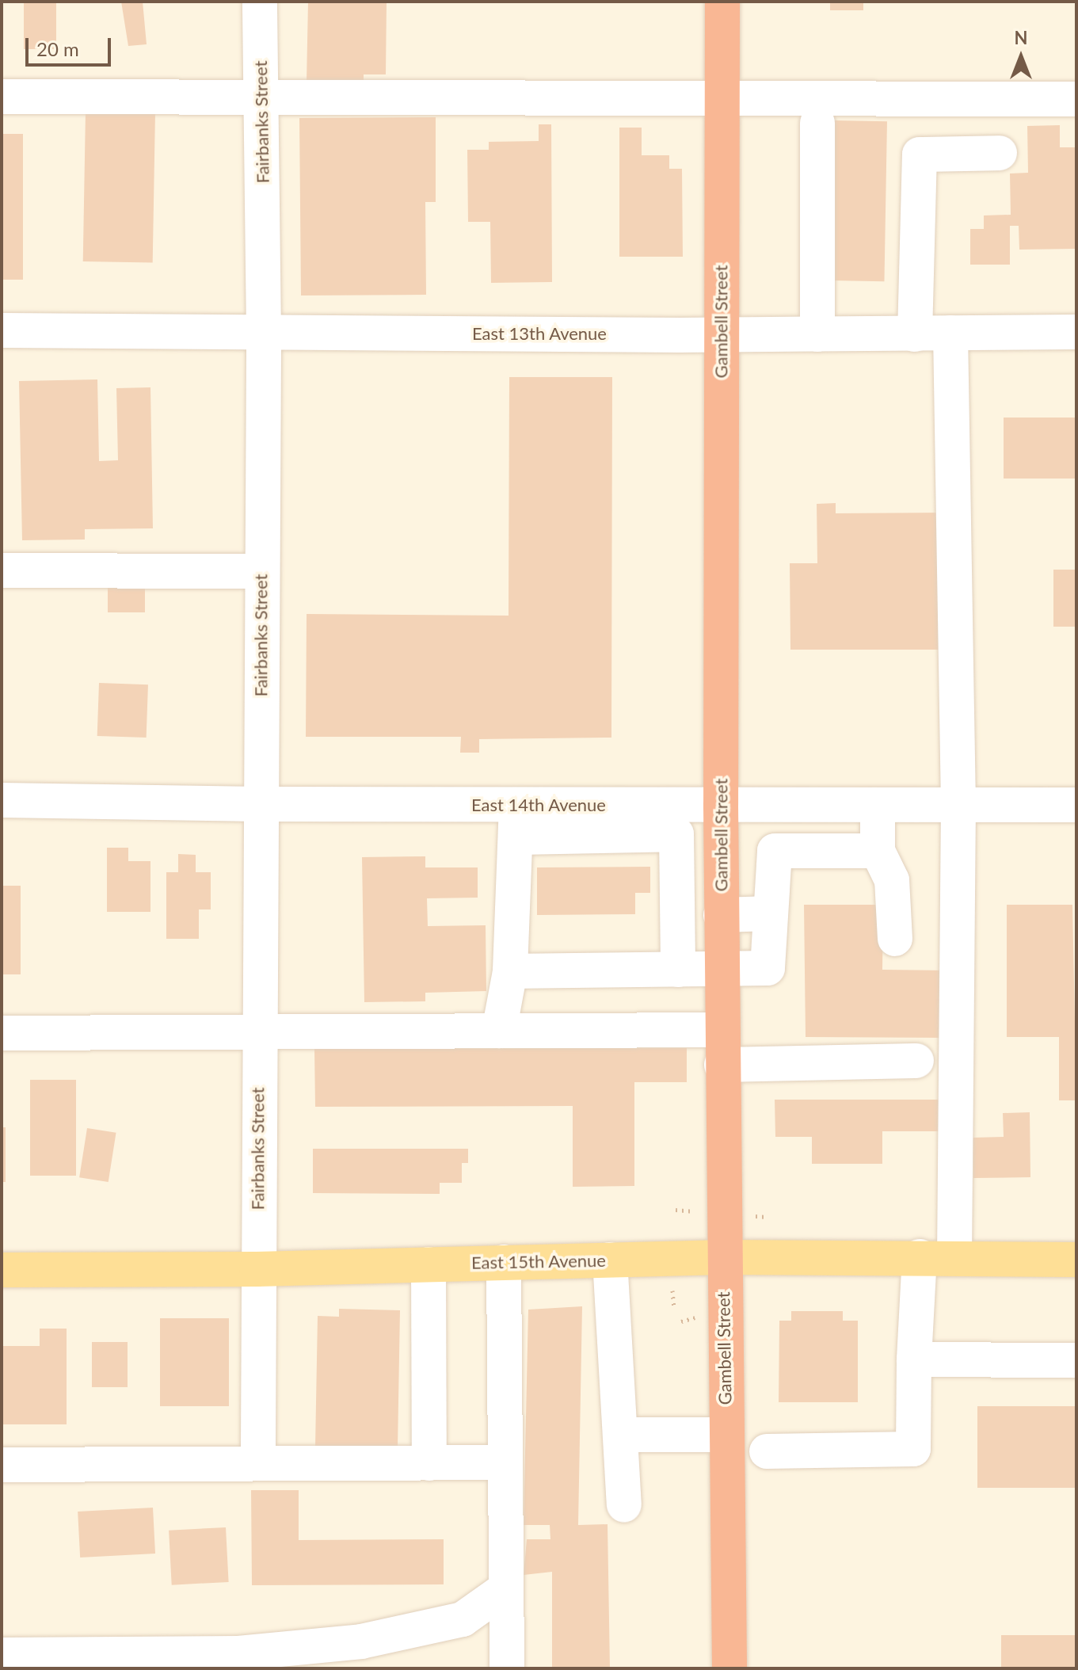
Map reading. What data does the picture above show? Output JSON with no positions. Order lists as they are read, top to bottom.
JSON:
{
  "streets": {
    "highway": ["Gambell Street"],
    "main road": ["East 15th Avenue"],
    "street": ["Fairbanks Street", "East 13th Avenue", "East 14th Avenue"]
  },
  "crossings": [
    ["Fairbanks Street", "East 13th Avenue"],
    ["Fairbanks Street", "East 14th Avenue"],
    ["Fairbanks Street", "East 15th Avenue"],
    ["Gambell Street", "East 13th Avenue"],
    ["Gambell Street", "East 14th Avenue"],
    ["Gambell Street", "East 15th Avenue"]
  ],
  "scale_bar": "20 m",
  "north": "top"
}
